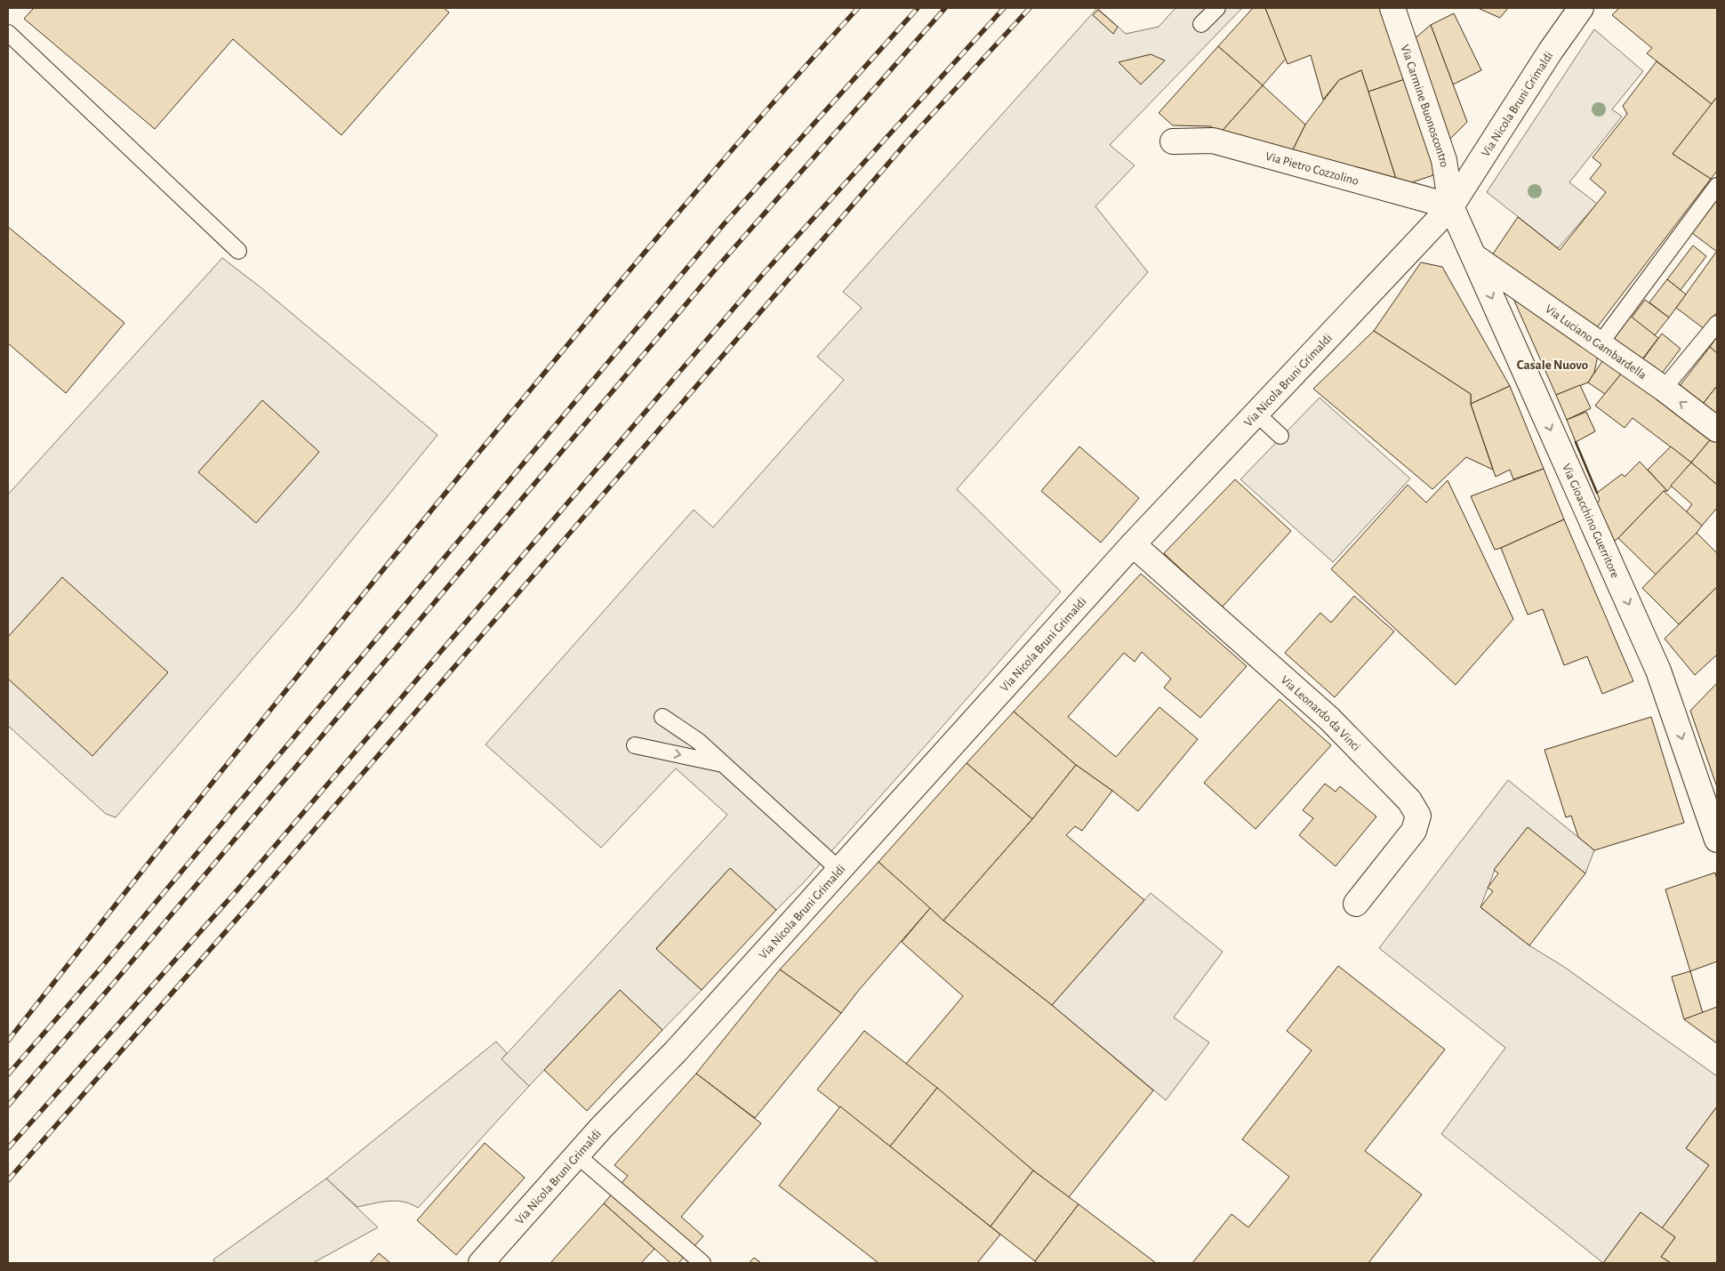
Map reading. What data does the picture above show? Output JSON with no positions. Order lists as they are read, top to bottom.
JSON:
{
  "streets": {
    "street": [
      "Via Nicola Bruni Grimaldi",
      "Via Carmine Buonoscontro",
      "Via Pietro Cozzolino",
      "Via Luciano Gambardella",
      "Via Gioacchino Guerritore",
      "Via Leonardo da Vinci"
    ]
  },
  "crossings": [
    ["Via Nicola Bruni Grimaldi", "Via Carmine Buonoscontro"],
    ["Via Nicola Bruni Grimaldi", "Via Pietro Cozzolino"],
    ["Via Nicola Bruni Grimaldi", "Via Gioacchino Guerritore"],
    ["Via Nicola Bruni Grimaldi", "Via Leonardo da Vinci"],
    ["Via Carmine Buonoscontro", "Via Pietro Cozzolino"],
    ["Via Carmine Buonoscontro", "Via Gioacchino Guerritore"],
    ["Via Pietro Cozzolino", "Via Gioacchino Guerritore"],
    ["Via Luciano Gambardella", "Via Gioacchino Guerritore"]
  ],
  "one_way": ["Via Gioacchino Guerritore"],
  "districts": ["Casale Nuovo"]
}
